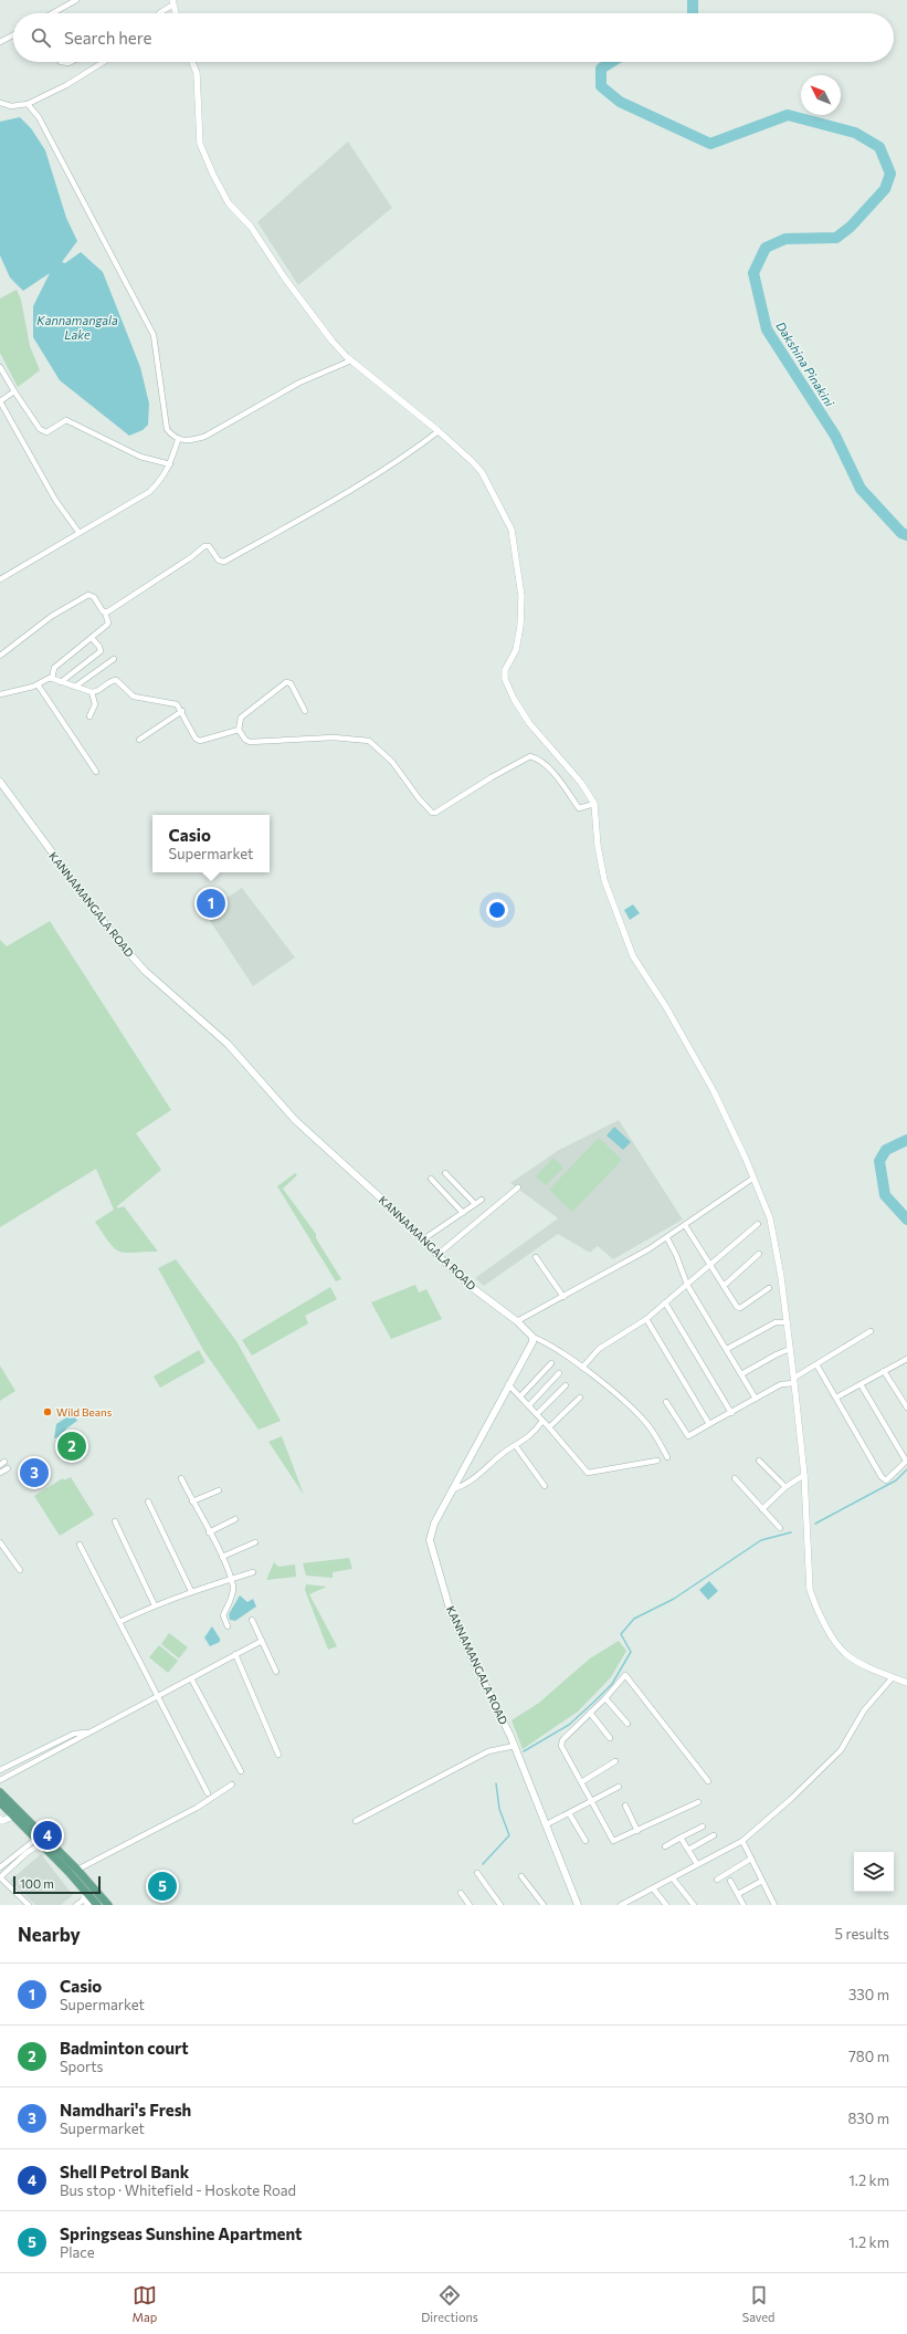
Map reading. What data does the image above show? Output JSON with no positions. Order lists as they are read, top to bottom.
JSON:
{
  "streets": {
    "main road": ["KANNAMANGALA ROAD"]
  },
  "water": ["Kannamangala Lake", "Dakshina Pinakini"],
  "places": ["Wild Beans"],
  "scale_bar": "100 m",
  "north": "top left",
  "page": {
    "search": "Search here",
    "popup": ["Casio", "Supermarket"],
    "pins": [
      "1",
      "2",
      "3",
      "4",
      "5"
    ],
    "scale": "100 m",
    "heading": ["Nearby", "5 results"],
    "list": [
      {
        "mark": "1",
        "name": "Casio",
        "note": "Supermarket",
        "value": "330 m"
      },
      {
        "mark": "2",
        "name": "Badminton court",
        "note": "Sports",
        "value": "780 m"
      },
      {
        "mark": "3",
        "name": "Namdhari's Fresh",
        "note": "Supermarket",
        "value": "830 m"
      },
      {
        "mark": "4",
        "name": "Shell Petrol Bank",
        "note": "Bus stop · Whitefield - Hoskote Road",
        "value": "1.2 km"
      },
      {
        "mark": "5",
        "name": "Springseas Sunshine Apartment",
        "note": "Place",
        "value": "1.2 km"
      }
    ],
    "nav": ["Map", "Directions", "Saved"]
  }
}
